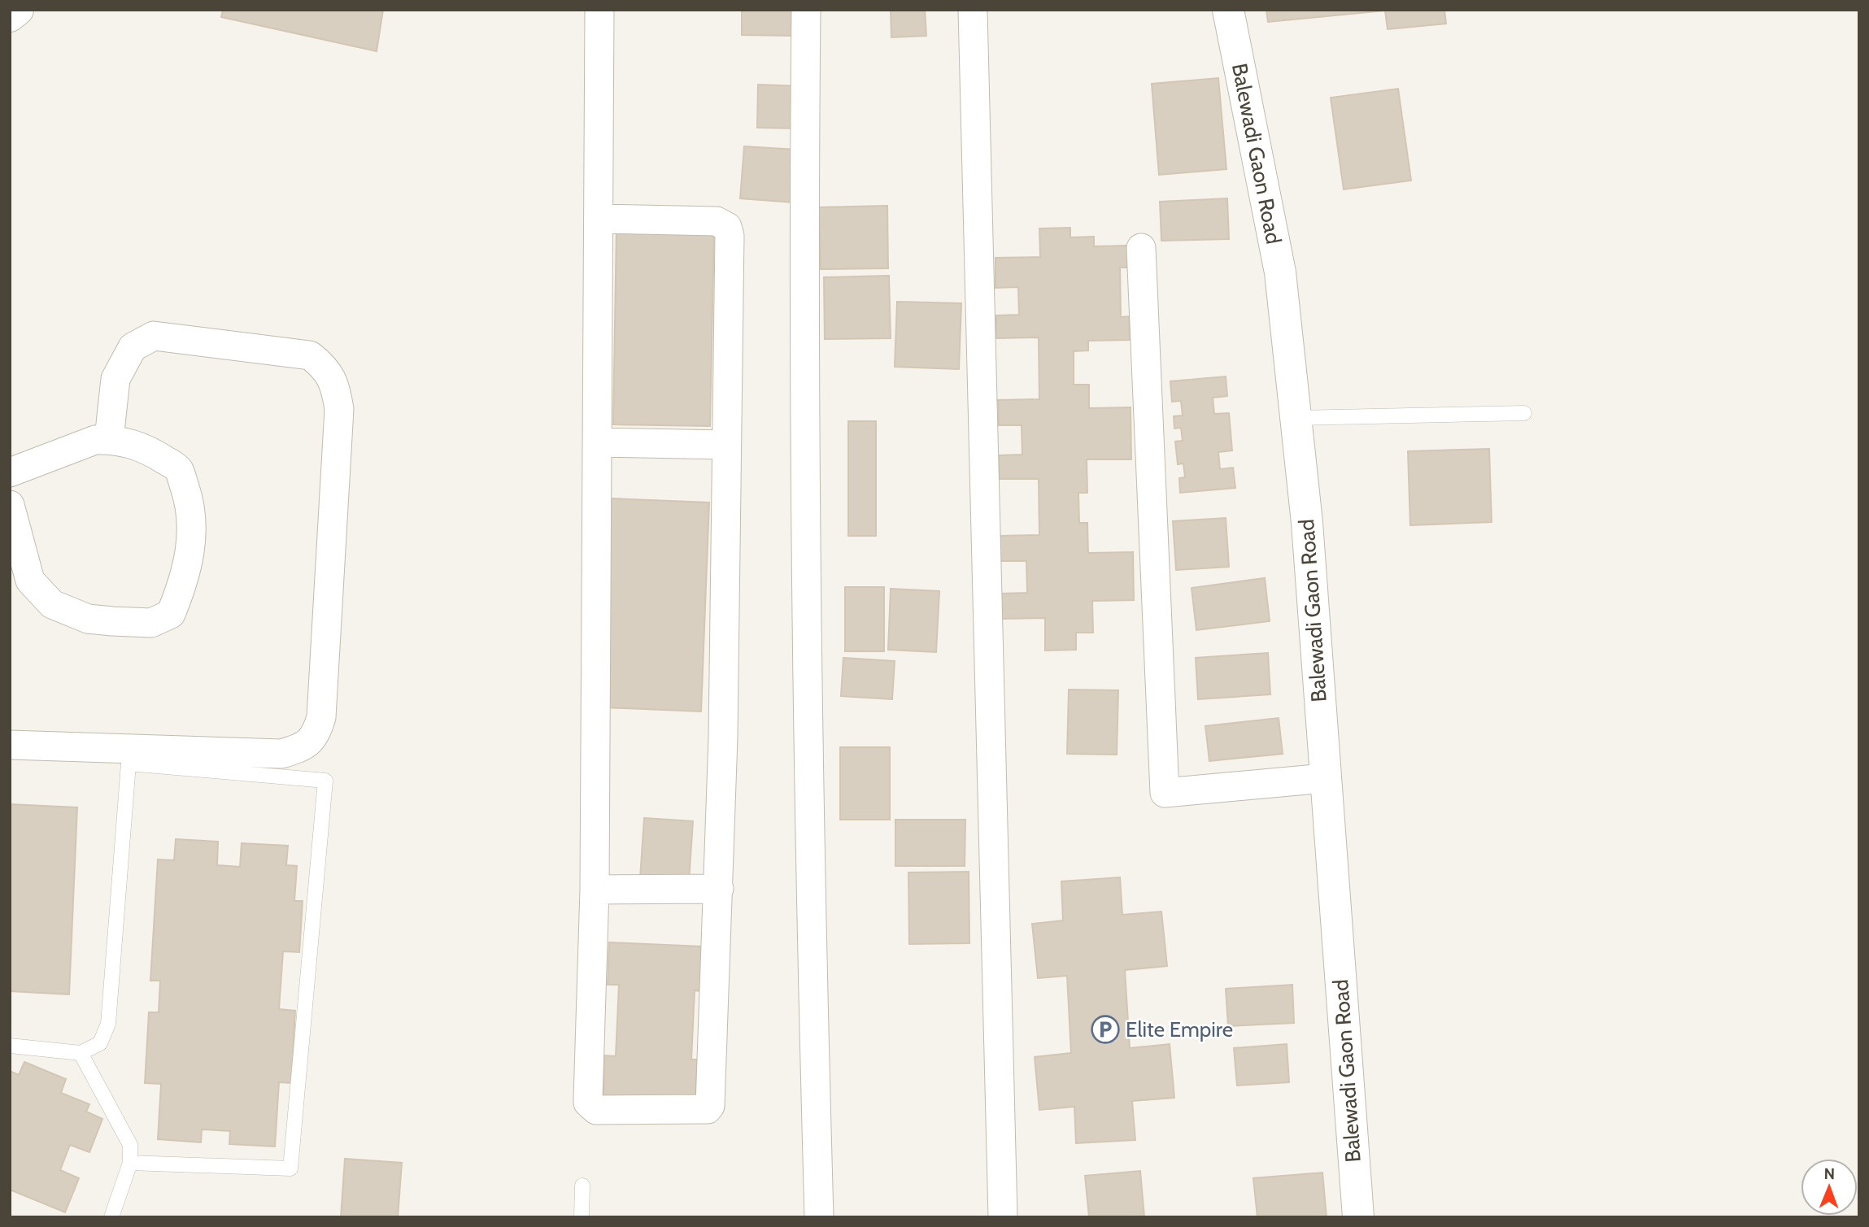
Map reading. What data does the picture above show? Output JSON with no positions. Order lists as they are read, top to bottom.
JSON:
{
  "streets": {
    "street": ["Balewadi Gaon Road"]
  },
  "places": {
    "parking": ["Elite Empire"]
  },
  "north": "top"
}
